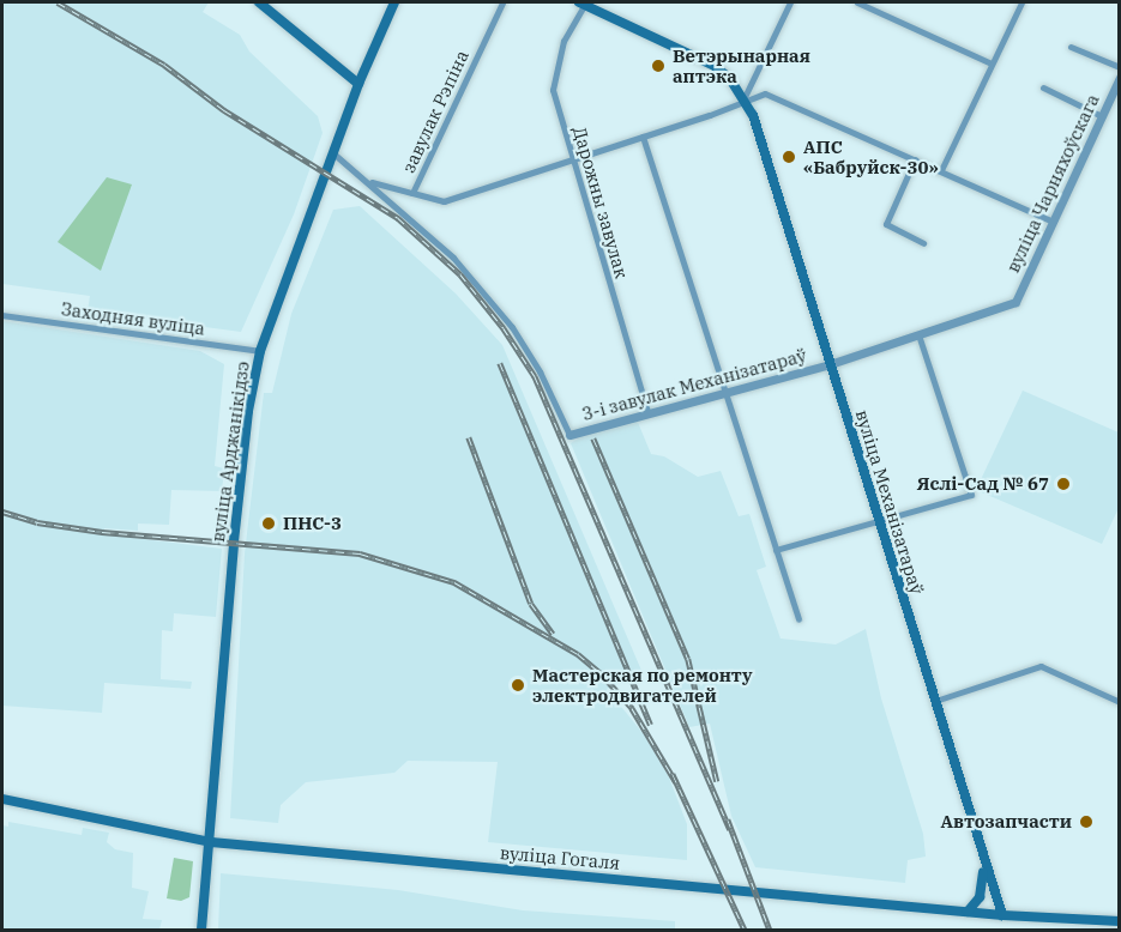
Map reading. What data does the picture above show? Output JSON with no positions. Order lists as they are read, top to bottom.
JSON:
{
  "streets": {
    "main road": ["вуліца Арджанікідзэ", "вуліца Механізатараў", "вуліца Гогаля"],
    "street": [
      "завулак Рэпіна",
      "вуліца Чарняхоўскага",
      "Дарожны завулак",
      "Заходняя вуліца",
      "3-і завулак Механізатараў"
    ]
  },
  "crossings": [
    ["завулак Рэпіна", "3-і завулак Механізатараў"],
    ["вуліца Чарняхоўскага", "3-і завулак Механізатараў"],
    ["Дарожны завулак", "3-і завулак Механізатараў"],
    ["Дарожны завулак", "вуліца Механізатараў"],
    ["Заходняя вуліца", "вуліца Арджанікідзэ"],
    ["3-і завулак Механізатараў", "вуліца Арджанікідзэ"],
    ["3-і завулак Механізатараў", "вуліца Механізатараў"],
    ["вуліца Арджанікідзэ", "вуліца Гогаля"],
    ["вуліца Механізатараў", "вуліца Гогаля"]
  ],
  "places": [
    "Ветэрынарная аптэка",
    "АПС «Бабруйск-30»",
    "Яслі-Сад № 67",
    "ПНС-3",
    "Мастерская по ремонту электродвигателей",
    "Автозапчасти"
  ]
}
